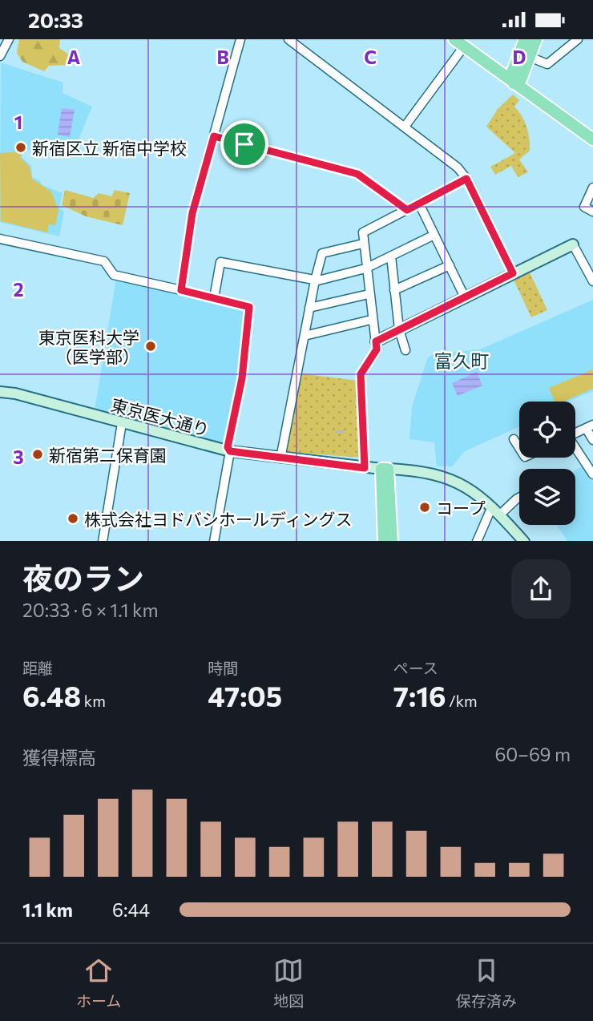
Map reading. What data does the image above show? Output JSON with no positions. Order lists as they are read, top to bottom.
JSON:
{
  "streets": {
    "street": ["東京医大通り"]
  },
  "districts": ["富久町"],
  "places": [
    "新宿区立 新宿中学校",
    "東京医科大学 （医学部）",
    "新宿第二保育園",
    "コープ",
    "株式会社ヨドバシホールディングス"
  ],
  "page": {
    "status": "20:33",
    "heading": ["夜のラン", "20:33 · 6 × 1.1 km"],
    "stats": [
      ["距離", "6.48 km"],
      ["時間", "47:05"],
      ["ペース", "7:16 /km"]
    ],
    "chart": ["獲得標高", "60–69 m"],
    "list": [
      {
        "name": "1.1 km",
        "note": "6:44"
      }
    ],
    "tabs": ["ホーム", "地図", "保存済み"]
  },
  "grid": {
    "columns": [
      "A",
      "B",
      "C",
      "D"
    ],
    "rows": ["1", "2", "3"]
  }
}
